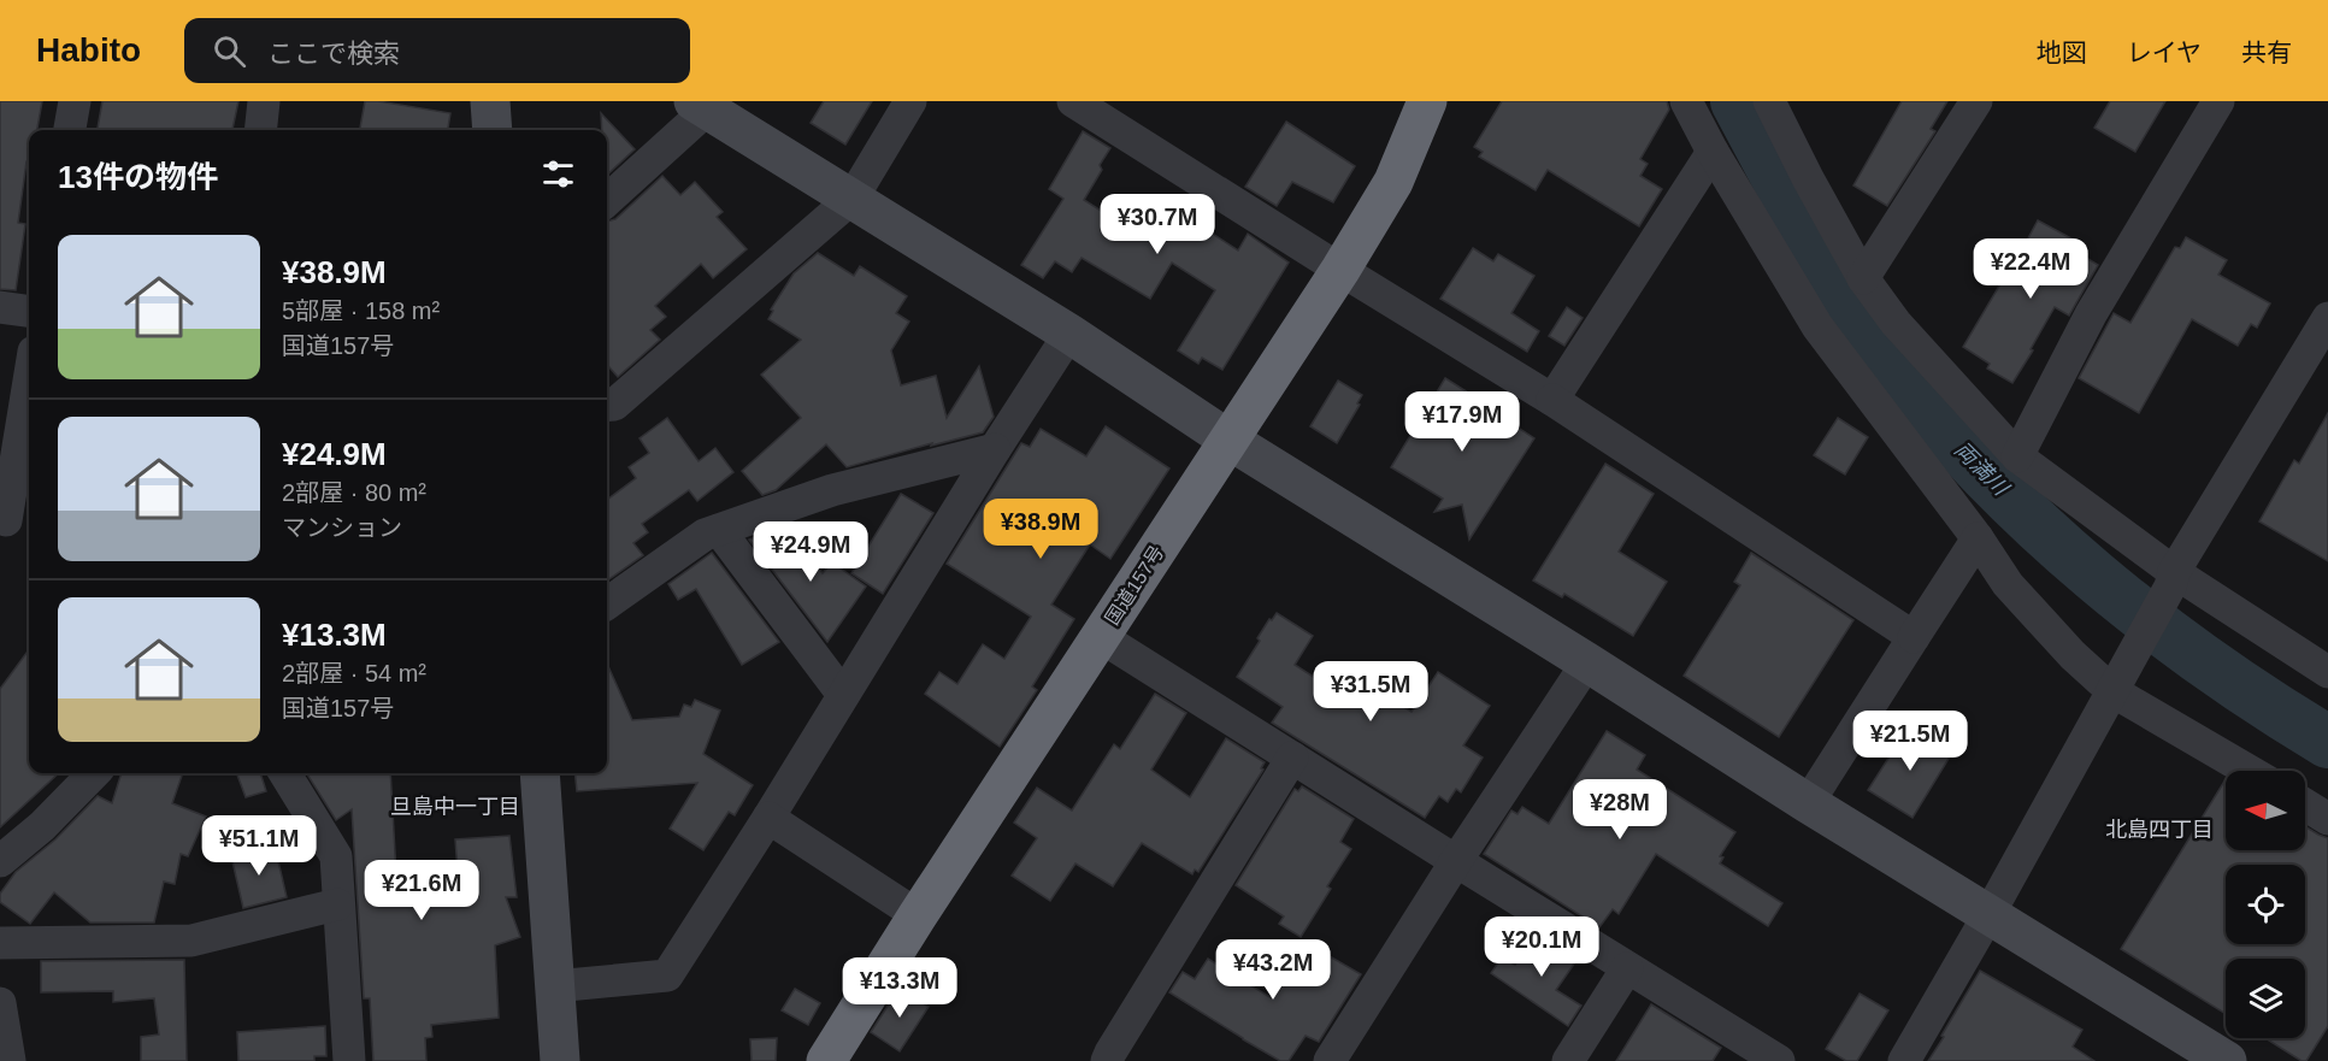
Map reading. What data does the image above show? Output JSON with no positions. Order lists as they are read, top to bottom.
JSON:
{
  "streets": {
    "highway": ["国道157号"]
  },
  "districts": ["旦島中一丁目", "北島四丁目"],
  "water": ["両満川"],
  "north": "left",
  "page": {
    "header": "Habito",
    "search": "ここで検索",
    "nav": ["地図", "レイヤ", "共有"],
    "heading": "13件の物件",
    "price": [
      "¥30.7M",
      "¥22.4M",
      "¥17.9M",
      "¥38.9M",
      "¥24.9M",
      "¥31.5M",
      "¥21.5M",
      "¥28M",
      "¥51.1M",
      "¥21.6M",
      "¥20.1M",
      "¥43.2M",
      "¥13.3M"
    ],
    "list": [
      {
        "name": "¥38.9M",
        "note": "5部屋 · 158 m² · 国道157号"
      },
      {
        "name": "¥24.9M",
        "note": "2部屋 · 80 m² · マンション"
      },
      {
        "name": "¥13.3M",
        "note": "2部屋 · 54 m² · 国道157号"
      }
    ]
  }
}
